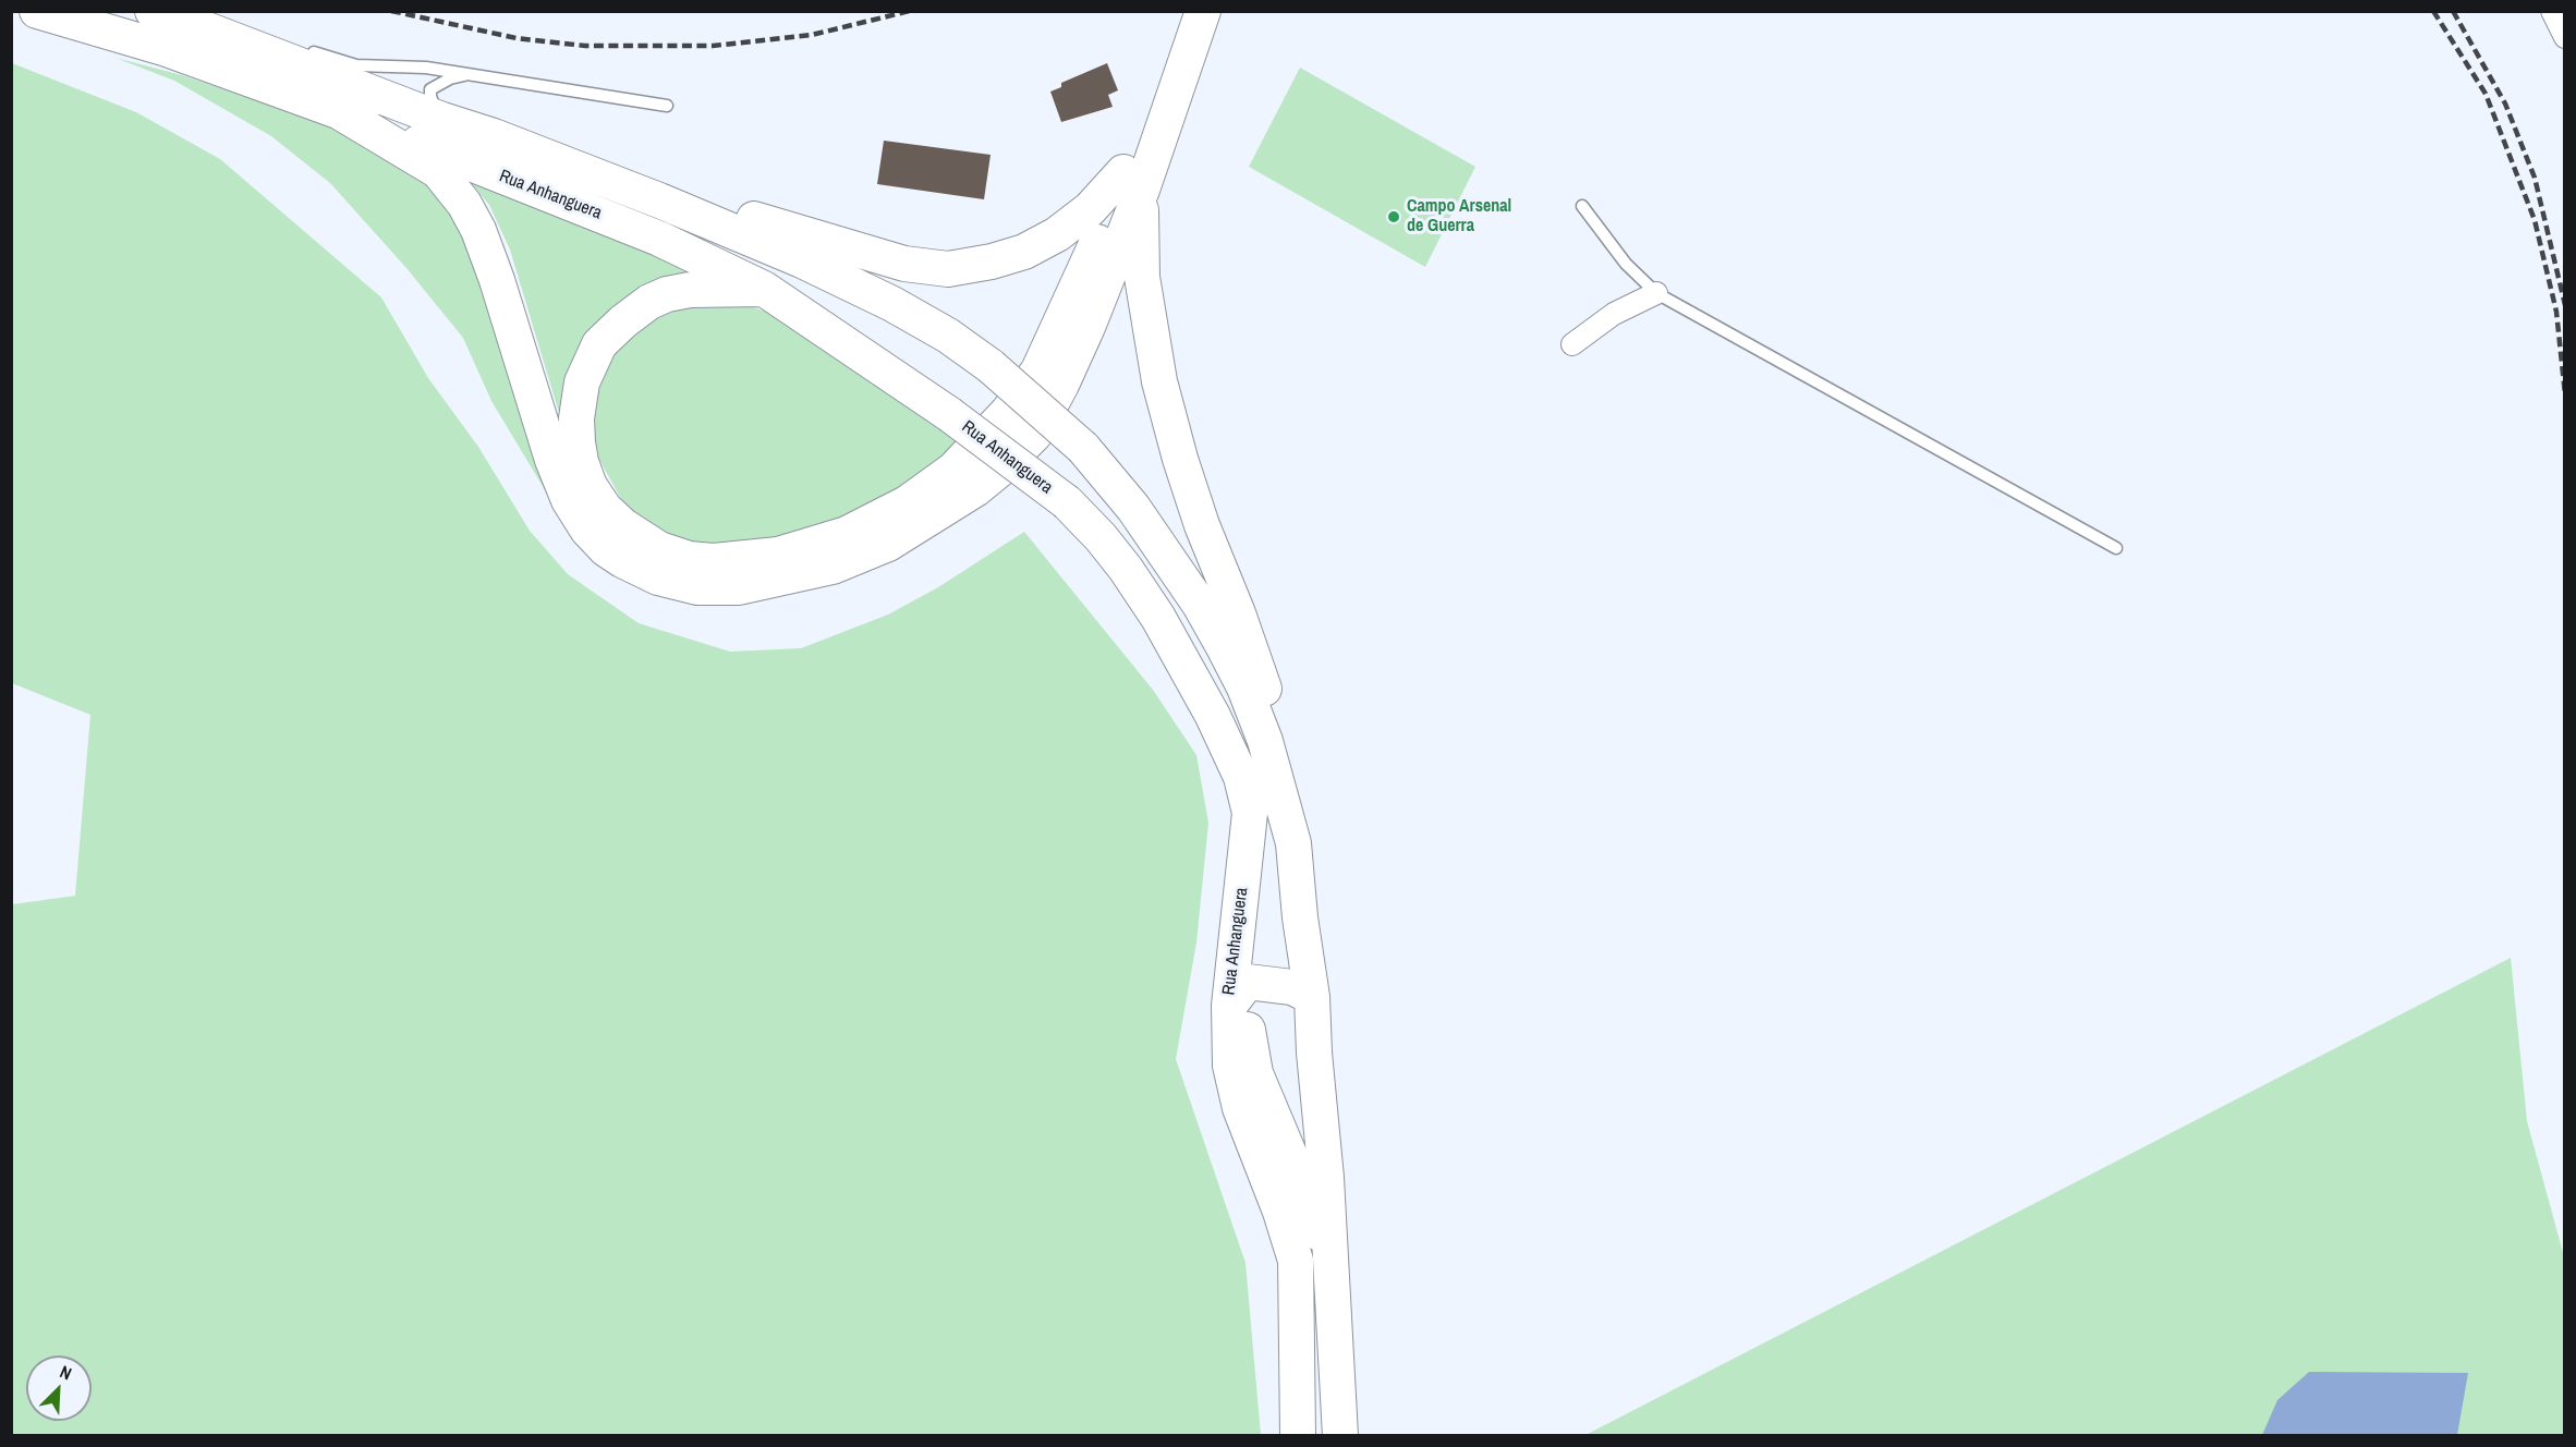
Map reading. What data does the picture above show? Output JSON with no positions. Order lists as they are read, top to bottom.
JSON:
{
  "streets": {
    "main road": ["Rua Anhanguera"]
  },
  "places": ["Campo Arsenal de Guerra"],
  "north": "top right"
}
